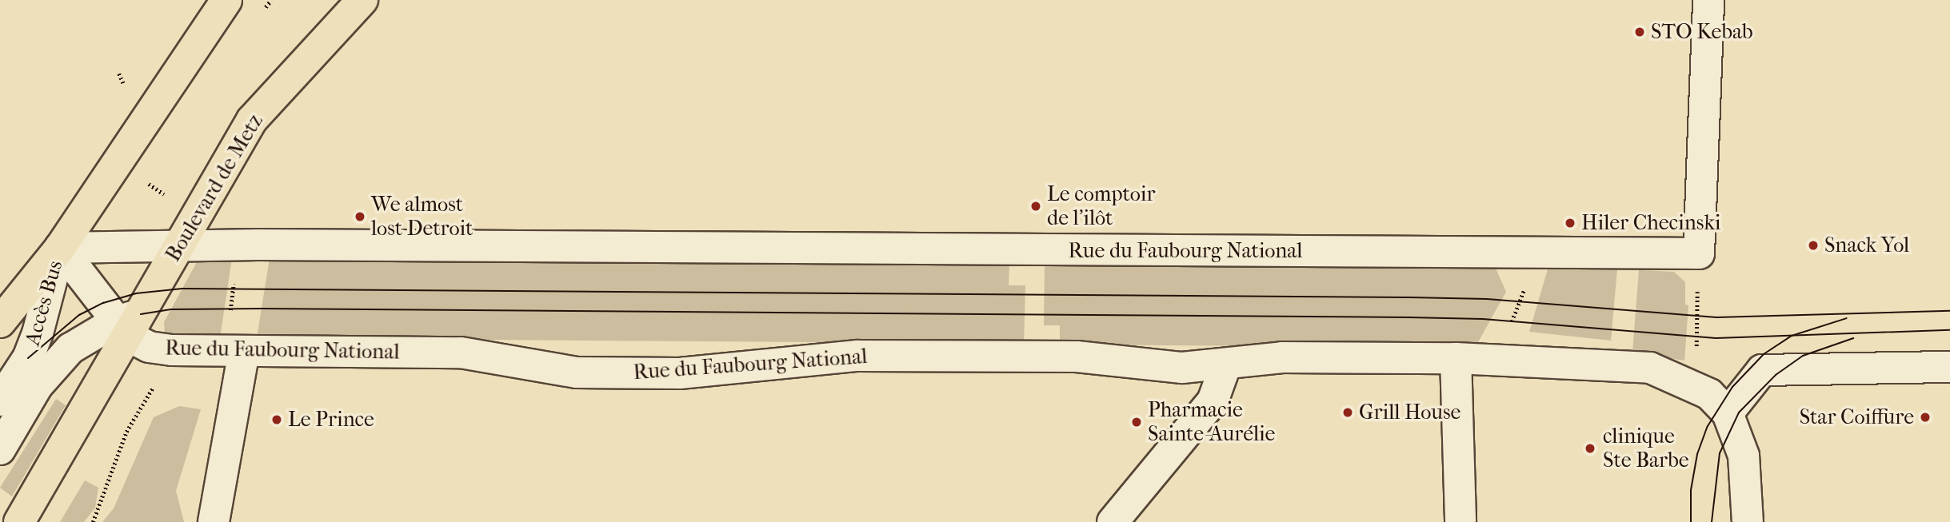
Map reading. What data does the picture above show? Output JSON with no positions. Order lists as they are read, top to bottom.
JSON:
{
  "streets": {
    "main road": ["Boulevard de Metz"],
    "street": ["Rue du Faubourg National", "Accès Bus"]
  },
  "crossings": [
    ["Boulevard de Metz", "Rue du Faubourg National"],
    ["Rue du Faubourg National", "Accès Bus"]
  ],
  "places": [
    "STO Kebab",
    "Le comptoir de l'ilôt",
    "We almost lost Detroit",
    "Hiler Checinski",
    "Snack Yol",
    "Grill House",
    "Star Coiffure",
    "Le Prince",
    "Pharmacie Sainte-Aurélie",
    "clinique Ste Barbe"
  ]
}
